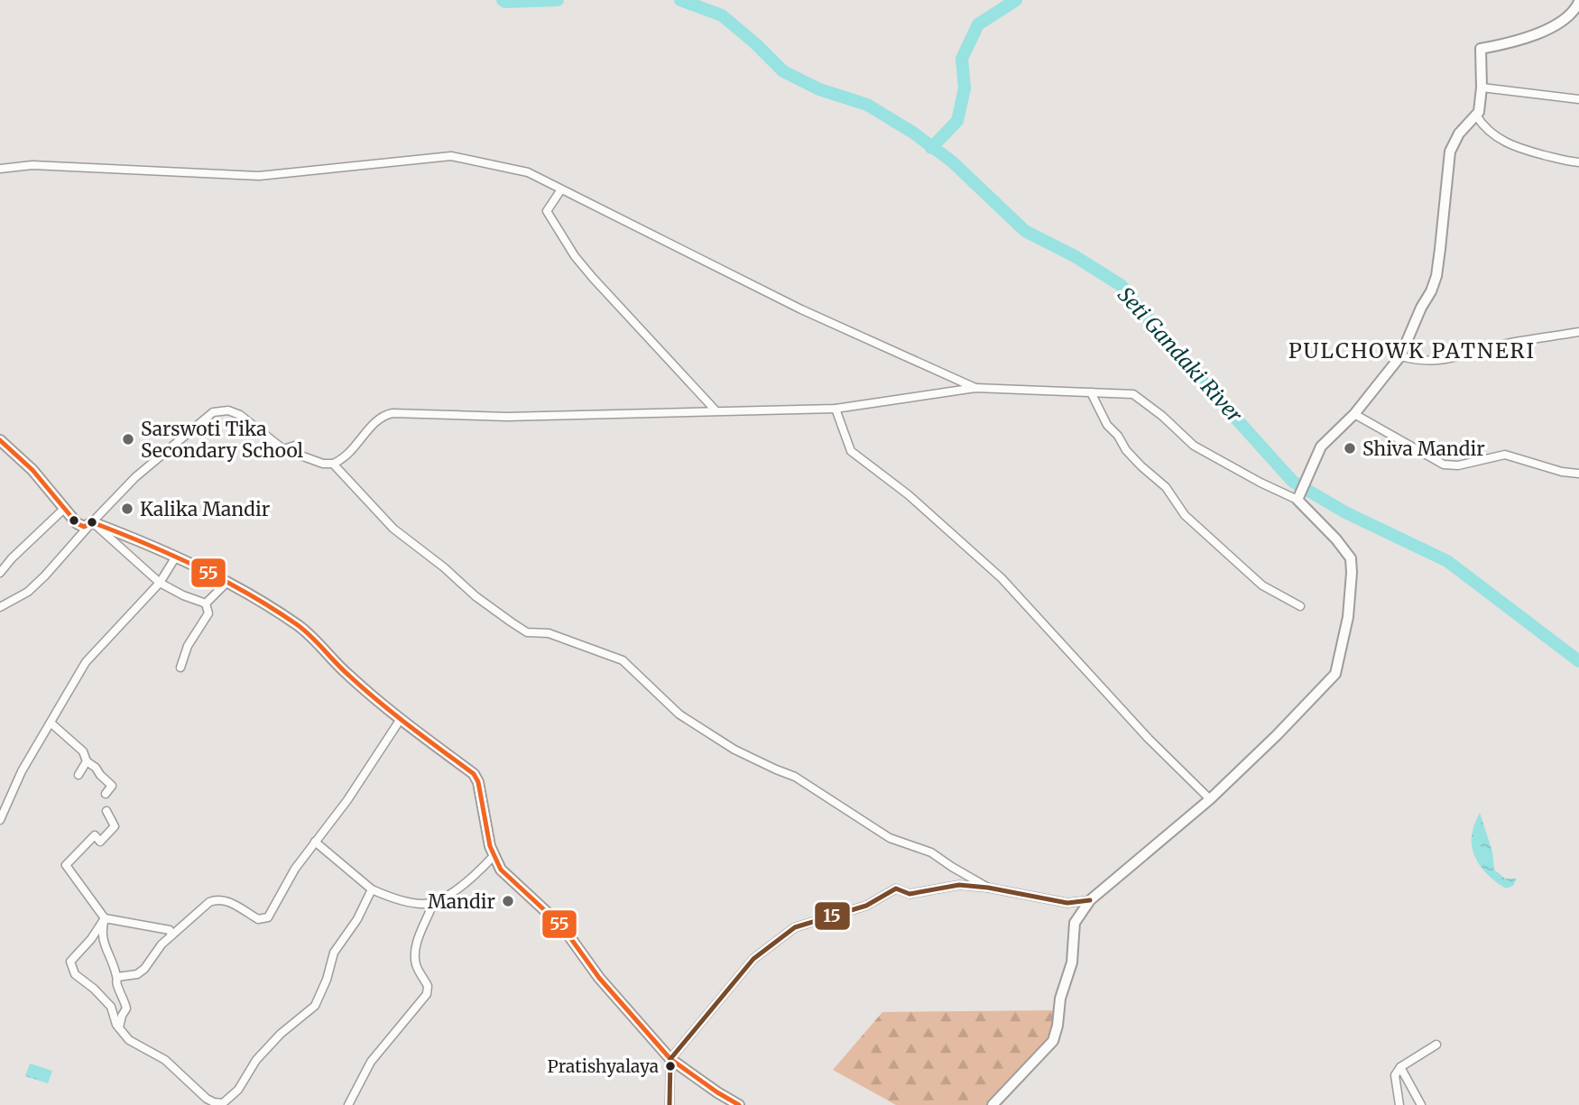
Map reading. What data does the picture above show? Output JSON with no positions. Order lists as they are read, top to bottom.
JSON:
{
  "districts": ["PULCHOWK PATNERI"],
  "water": ["Seti Gandaki River"],
  "places": [
    "Sarswoti Tika Secondary School",
    "Shiva Mandir",
    "Kalika Mandir",
    "Mandir",
    "Pratishyalaya"
  ],
  "lines": ["transit line 55", "transit line 15"]
}
